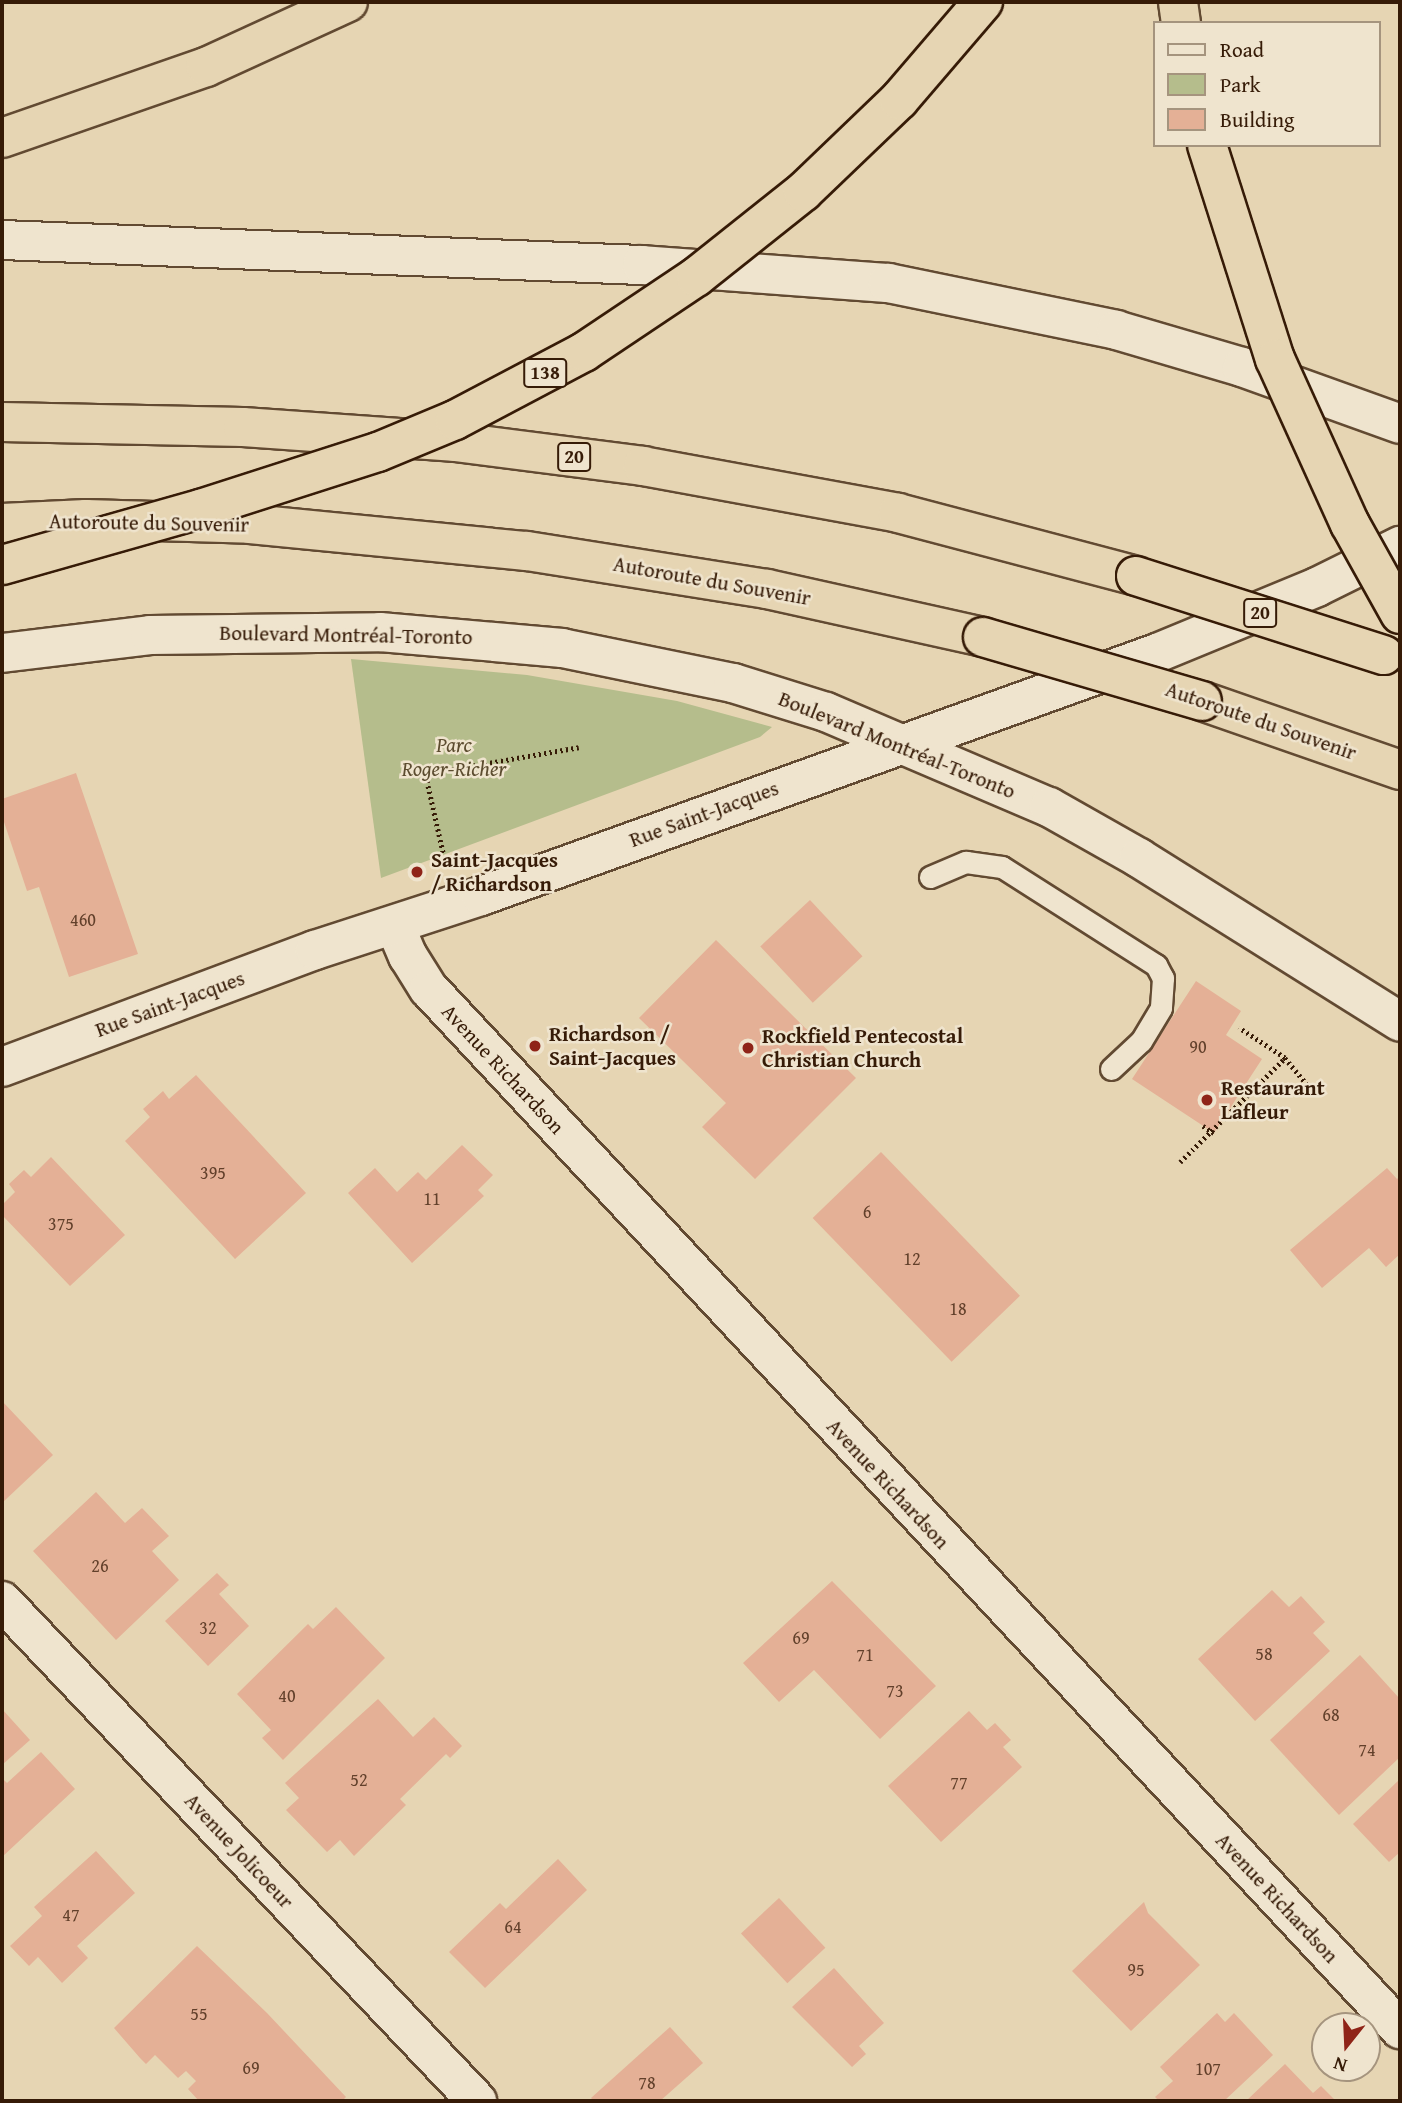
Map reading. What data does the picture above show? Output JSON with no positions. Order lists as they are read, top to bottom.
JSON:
{
  "streets": {
    "highway": ["138", "20", "Autoroute du Souvenir"],
    "main road": [
      "Boulevard Montréal-Toronto",
      "Rue Saint-Jacques",
      "Avenue Richardson",
      "Avenue Jolicoeur"
    ]
  },
  "crossings": [
    ["Boulevard Montréal-Toronto", "Rue Saint-Jacques"],
    ["Rue Saint-Jacques", "Avenue Richardson"]
  ],
  "parks": ["Parc Roger-Richer"],
  "places": [
    "Saint-Jacques / Richardson",
    "Richardson / Saint-Jacques",
    "Rockfield Pentecostal Christian Church",
    "Restaurant Lafleur"
  ],
  "house_numbers": [
    "460",
    "90",
    "395",
    "11",
    "6",
    "375",
    "12",
    "18",
    "26",
    "32",
    "69",
    "58",
    "71",
    "73",
    "40",
    "68",
    "74",
    "52",
    "77",
    "47",
    "64",
    "95",
    "55",
    "69",
    "107",
    "78"
  ],
  "legend": ["Road", "Park", "Building"],
  "north": "bottom"
}
